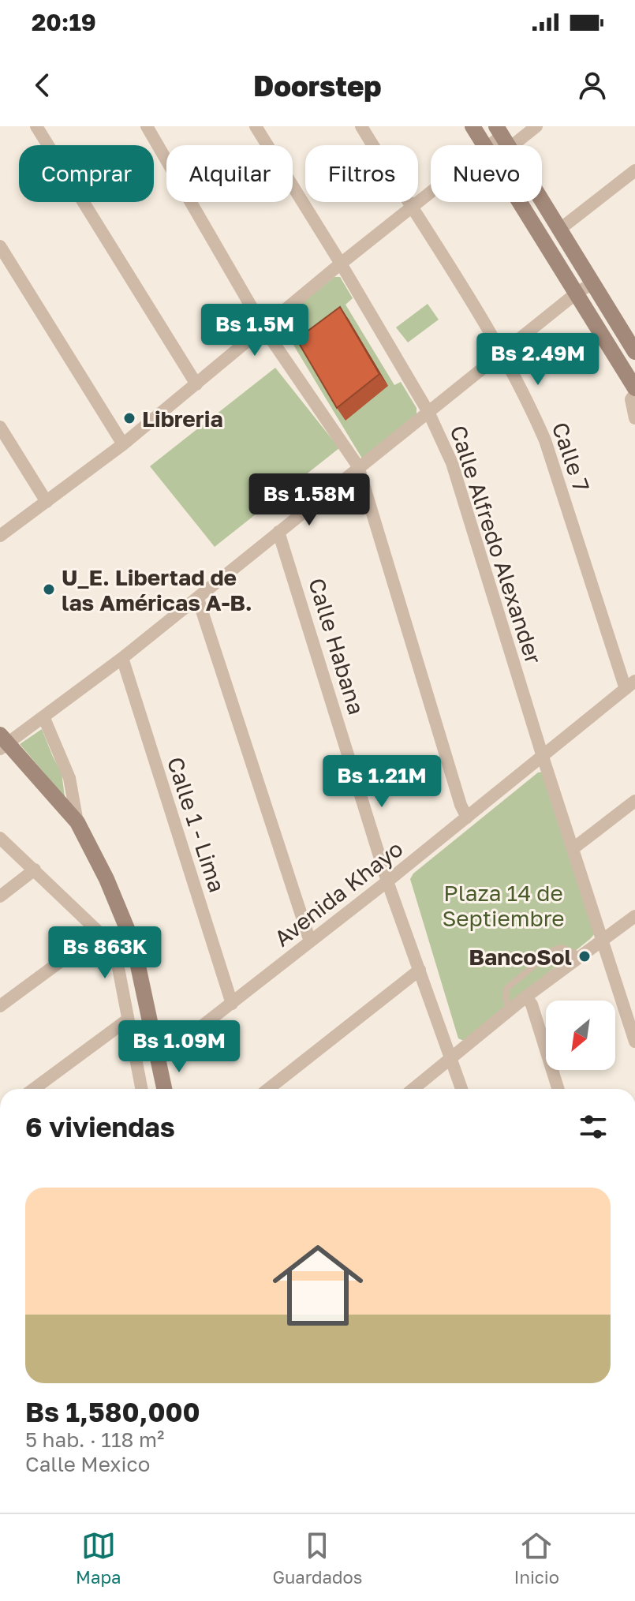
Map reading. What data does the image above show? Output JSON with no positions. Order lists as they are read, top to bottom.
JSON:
{
  "streets": {
    "street": [
      "Calle 7",
      "Calle Alfredo Alexander",
      "Calle Habana",
      "Calle 1 - Lima",
      "Avenida Khayo"
    ]
  },
  "crossings": [
    ["Calle 7", "Avenida Khayo"],
    ["Calle Alfredo Alexander", "Avenida Khayo"],
    ["Calle Habana", "Avenida Khayo"],
    ["Calle 1 - Lima", "Avenida Khayo"]
  ],
  "parks": ["Plaza 14 de Septiembre"],
  "places": ["Libreria", "U_E. Libertad de las Américas A-B.", "BancoSol"],
  "north": "bottom left",
  "page": {
    "status": "20:19",
    "header": "Doorstep",
    "chip": [
      "Comprar",
      "Alquilar",
      "Filtros",
      "Nuevo"
    ],
    "price": [
      "Bs 1.5M",
      "Bs 2.49M",
      "Bs 1.58M",
      "Bs 1.21M",
      "Bs 863K",
      "Bs 1.09M"
    ],
    "heading": "6 viviendas",
    "list": [
      {
        "name": "Bs 1,580,000",
        "note": "5 hab. · 118 m² · Calle Mexico"
      }
    ],
    "tabs": ["Mapa", "Guardados", "Inicio"]
  }
}
